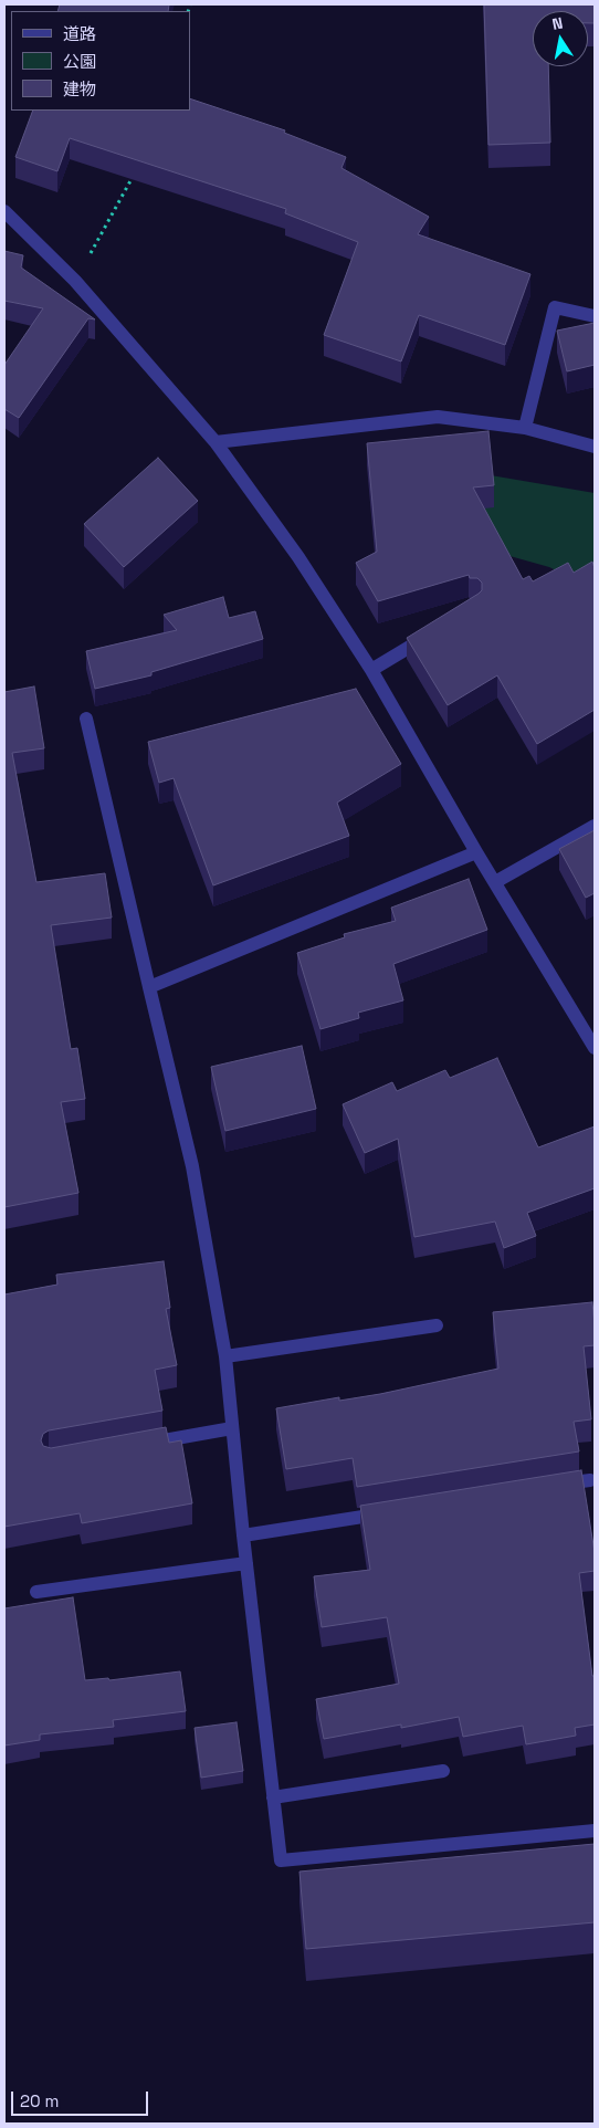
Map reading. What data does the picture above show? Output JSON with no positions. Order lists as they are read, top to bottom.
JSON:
{
  "legend": ["道路", "公園", "建物"],
  "scale_bar": "20 m",
  "north": "top"
}
